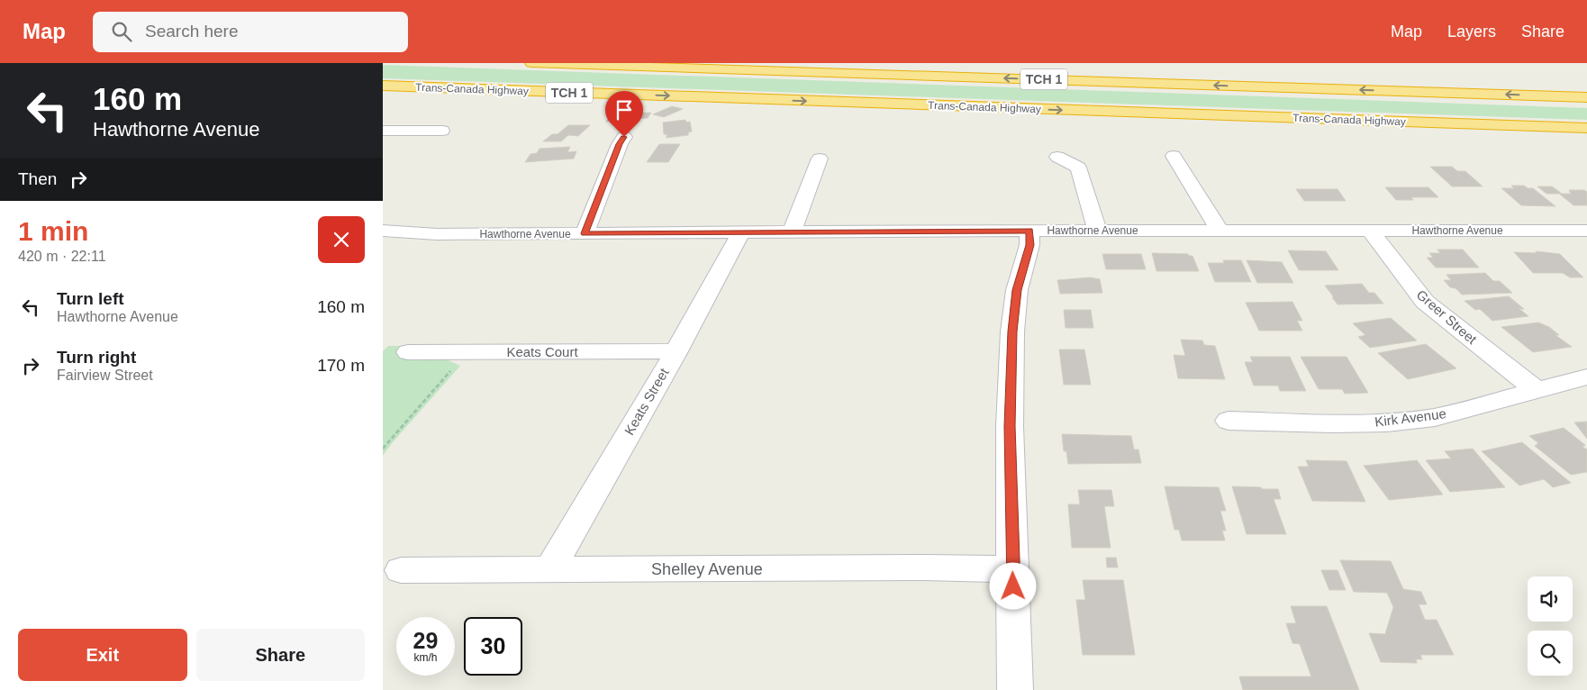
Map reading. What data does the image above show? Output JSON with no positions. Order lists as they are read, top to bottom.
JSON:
{
  "streets": {
    "highway": ["TCH 1", "Trans-Canada Highway"],
    "street": [
      "Hawthorne Avenue",
      "Greer Street",
      "Keats Court",
      "Keats Street",
      "Kirk Avenue",
      "Shelley Avenue"
    ]
  },
  "crossings": [
    ["Hawthorne Avenue", "Greer Street"],
    ["Hawthorne Avenue", "Keats Street"],
    ["Greer Street", "Kirk Avenue"],
    ["Keats Court", "Keats Street"],
    ["Keats Street", "Shelley Avenue"]
  ],
  "page": {
    "header": "Map",
    "search": "Search here",
    "nav": ["Map", "Layers", "Share"],
    "turn": ["160 m", "Hawthorne Avenue"],
    "then": "Then",
    "heading": ["1 min", "420 m · 22:11"],
    "list": [
      {
        "name": "Turn left",
        "note": "Hawthorne Avenue",
        "value": "160 m"
      },
      {
        "name": "Turn right",
        "note": "Fairview Street",
        "value": "170 m"
      }
    ],
    "speed": "29 km/h",
    "limit": "30",
    "buttons": ["Exit", "Share"]
  }
}
